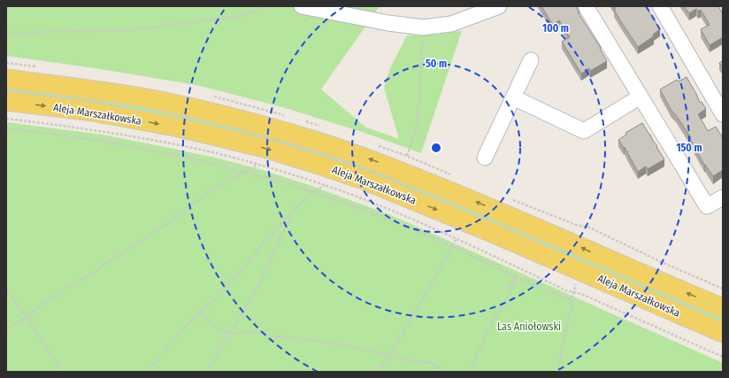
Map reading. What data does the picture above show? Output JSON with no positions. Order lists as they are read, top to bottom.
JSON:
{
  "streets": {
    "main road": ["Aleja Marszałkowska"]
  },
  "parks": ["Las Aniołowski"],
  "rings": ["100 m", "50 m", "150 m"]
}
